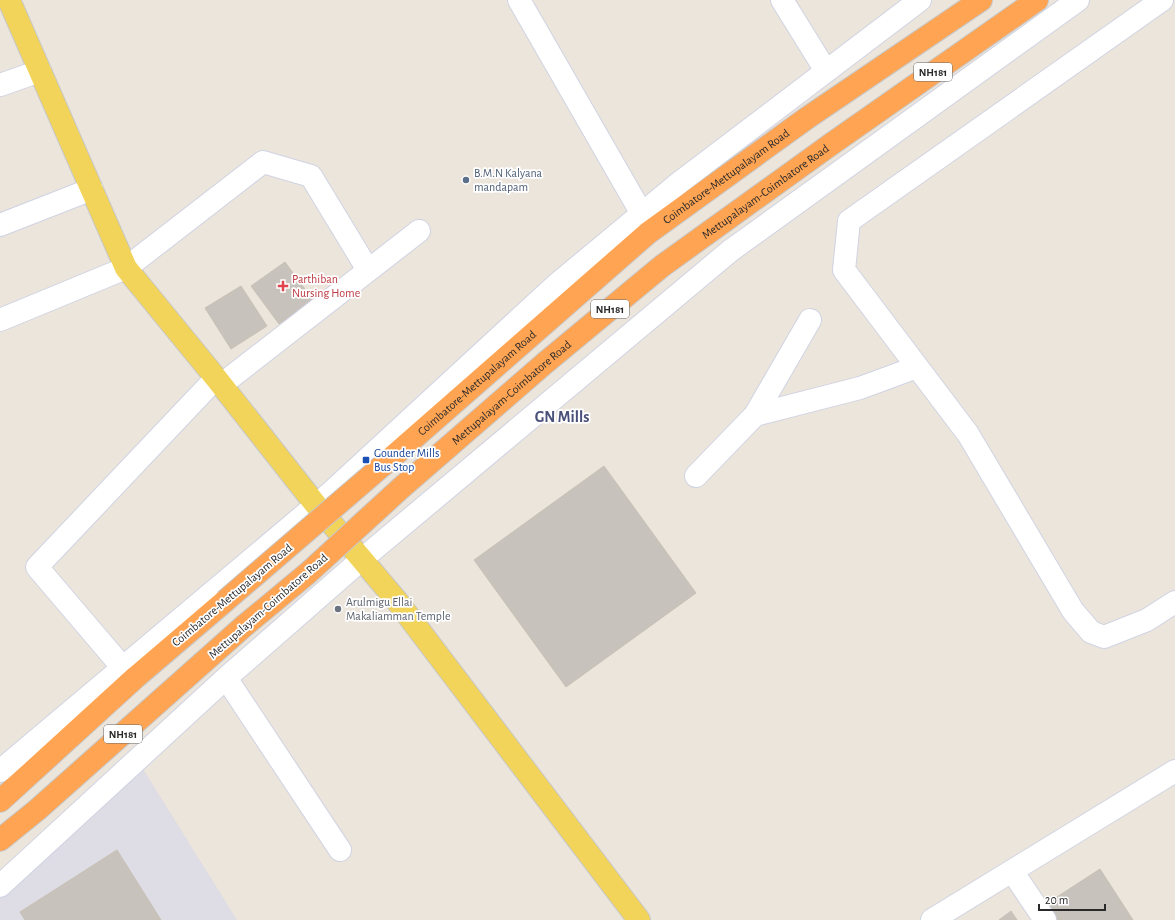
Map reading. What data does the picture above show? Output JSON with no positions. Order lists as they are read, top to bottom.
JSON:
{
  "streets": {
    "highway": ["NH181", "Coimbatore-Mettupalayam Road", "Mettupalayam-Coimbatore Road"]
  },
  "districts": ["GN Mills"],
  "places": {
    "other": ["B.M.N Kalyana mandapam", "Arulmigu Ellai Makaliamman Temple"],
    "health": ["Parthiban Nursing Home"],
    "transit": ["Gounder Mills Bus Stop"]
  },
  "scale_bar": "20 m"
}
